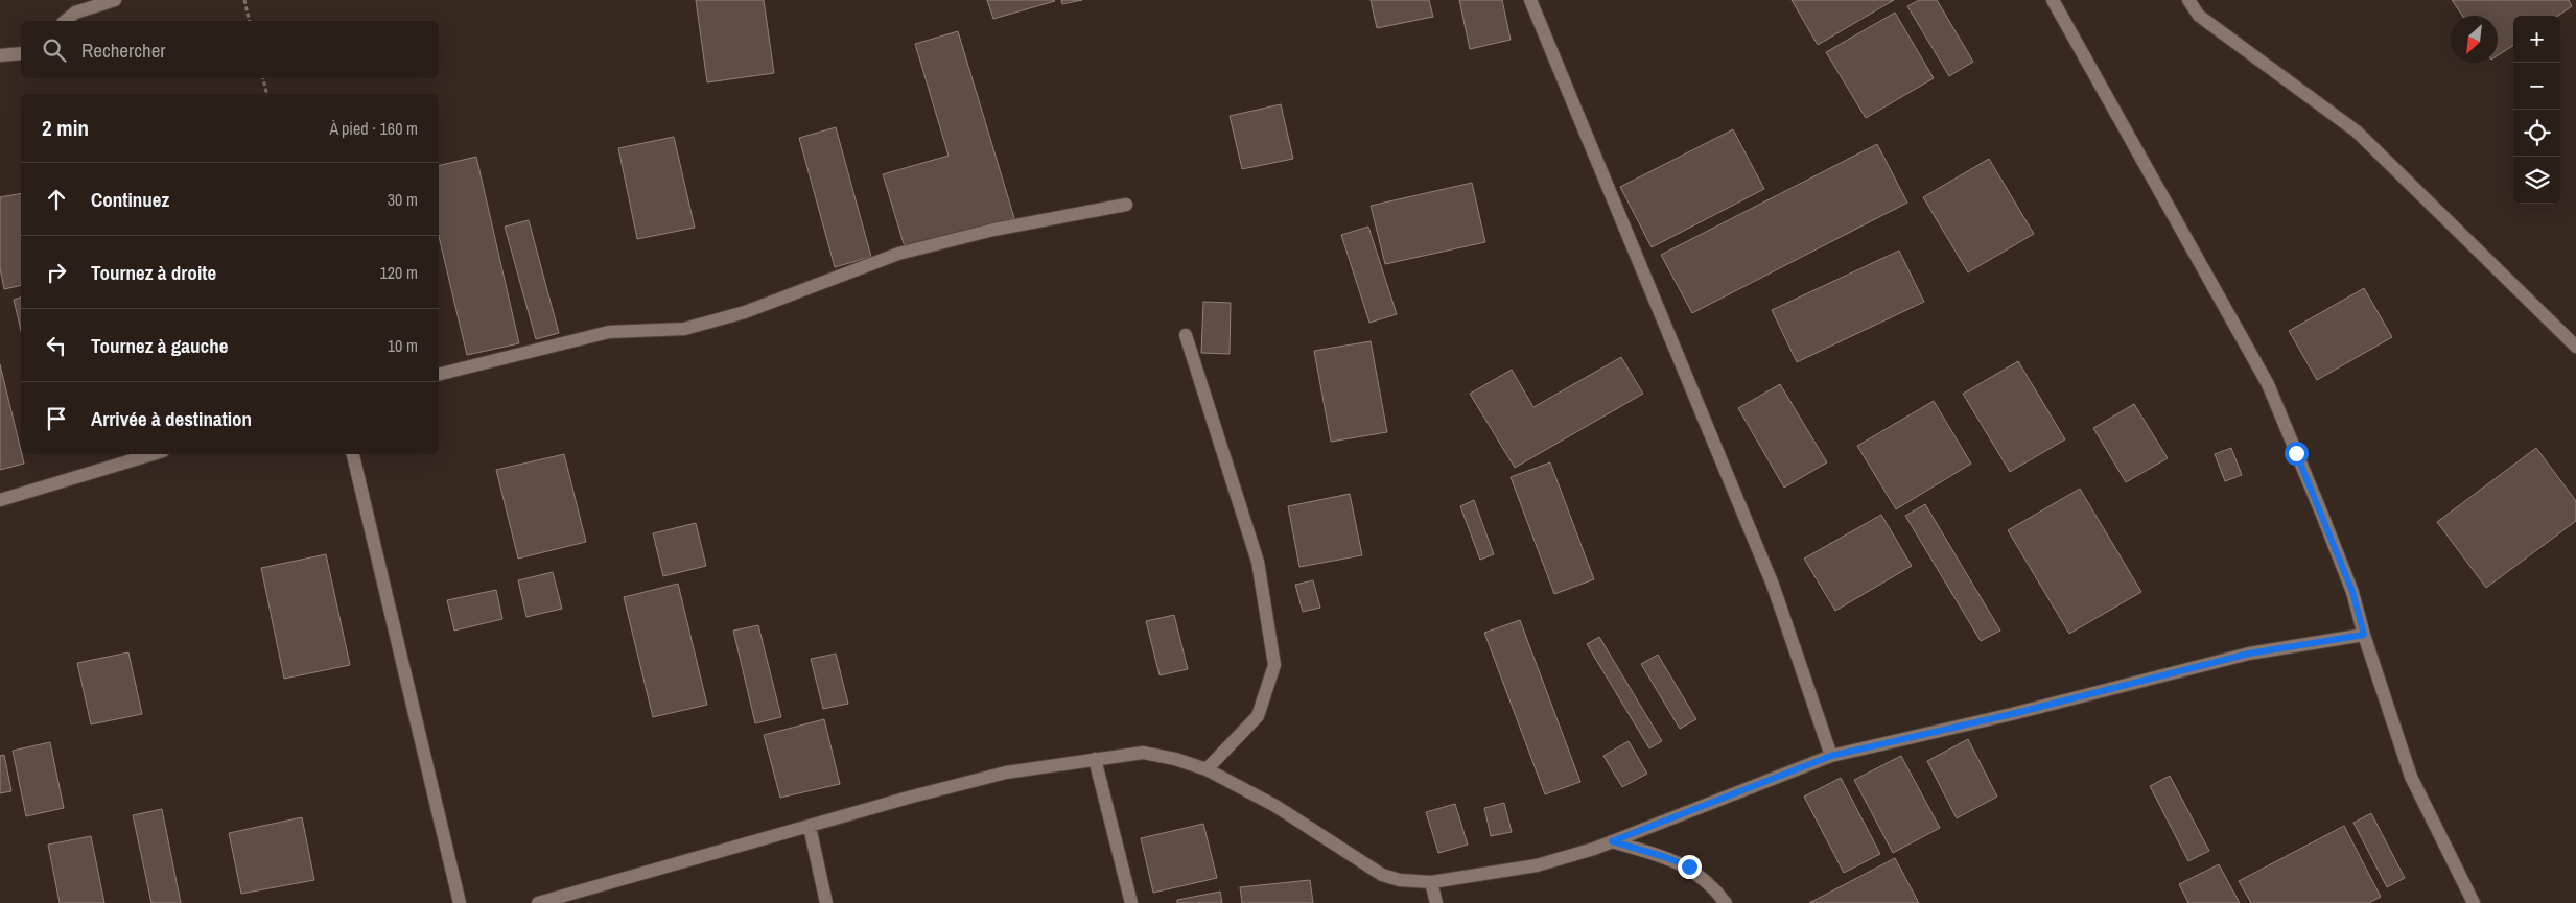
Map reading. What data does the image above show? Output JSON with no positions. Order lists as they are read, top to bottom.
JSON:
{
  "north": "bottom left",
  "page": {
    "map_buttons": ["+", "−"],
    "search": "Rechercher",
    "heading": ["2 min", "À pied · 160 m"],
    "list": [
      ["Continuez", "30 m"],
      ["Tournez à droite", "120 m"],
      ["Tournez à gauche", "10 m"],
      "Arrivée à destination"
    ]
  }
}
